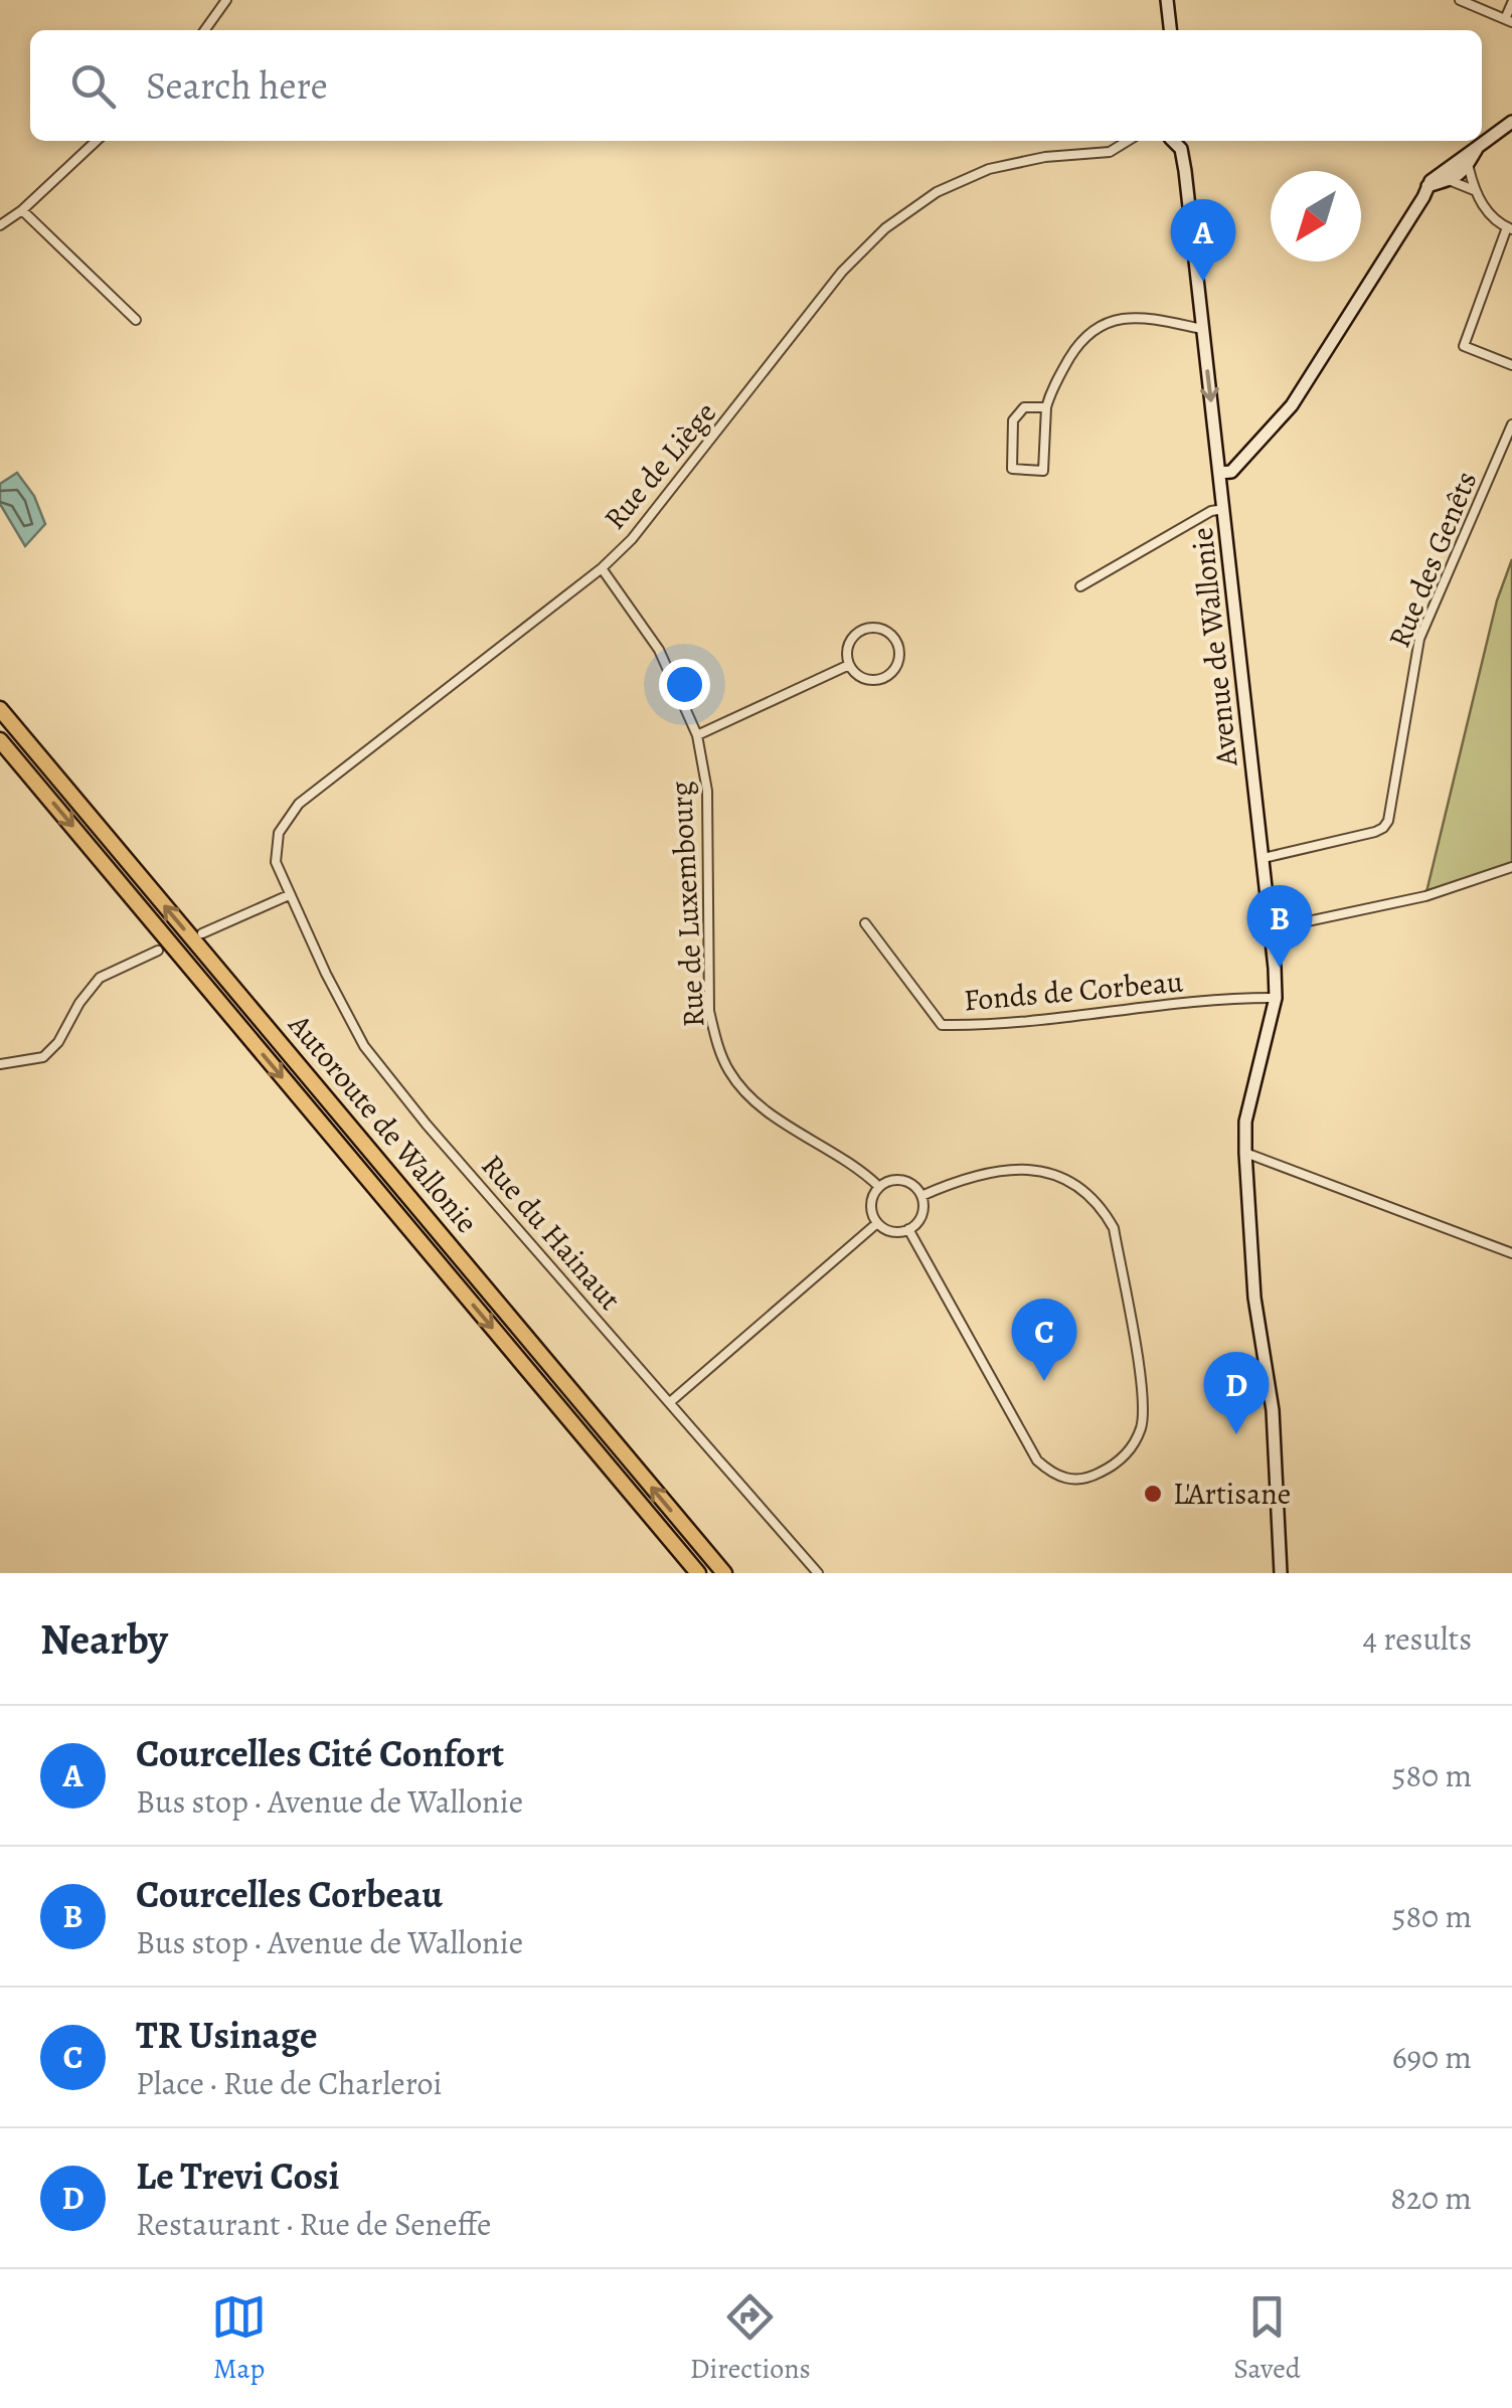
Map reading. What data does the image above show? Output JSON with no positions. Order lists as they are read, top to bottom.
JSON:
{
  "streets": {
    "highway": ["Autoroute de Wallonie"],
    "street": [
      "Rue de Liège",
      "Rue des Genêts",
      "Avenue de Wallonie",
      "Rue de Luxembourg",
      "Fonds de Corbeau",
      "Rue du Hainaut"
    ]
  },
  "crossings": [
    ["Rue de Liège", "Rue de Luxembourg"],
    ["Rue de Liège", "Rue du Hainaut"],
    ["Rue des Genêts", "Avenue de Wallonie"],
    ["Avenue de Wallonie", "Fonds de Corbeau"]
  ],
  "places": ["L'Artisane"],
  "north": "bottom left",
  "page": {
    "search": "Search here",
    "pins": [
      "A",
      "B",
      "C",
      "D"
    ],
    "heading": ["Nearby", "4 results"],
    "list": [
      {
        "mark": "A",
        "name": "Courcelles Cité Confort",
        "note": "Bus stop · Avenue de Wallonie",
        "value": "580 m"
      },
      {
        "mark": "B",
        "name": "Courcelles Corbeau",
        "note": "Bus stop · Avenue de Wallonie",
        "value": "580 m"
      },
      {
        "mark": "C",
        "name": "TR Usinage",
        "note": "Place · Rue de Charleroi",
        "value": "690 m"
      },
      {
        "mark": "D",
        "name": "Le Trevi Cosi",
        "note": "Restaurant · Rue de Seneffe",
        "value": "820 m"
      }
    ],
    "nav": ["Map", "Directions", "Saved"]
  }
}
